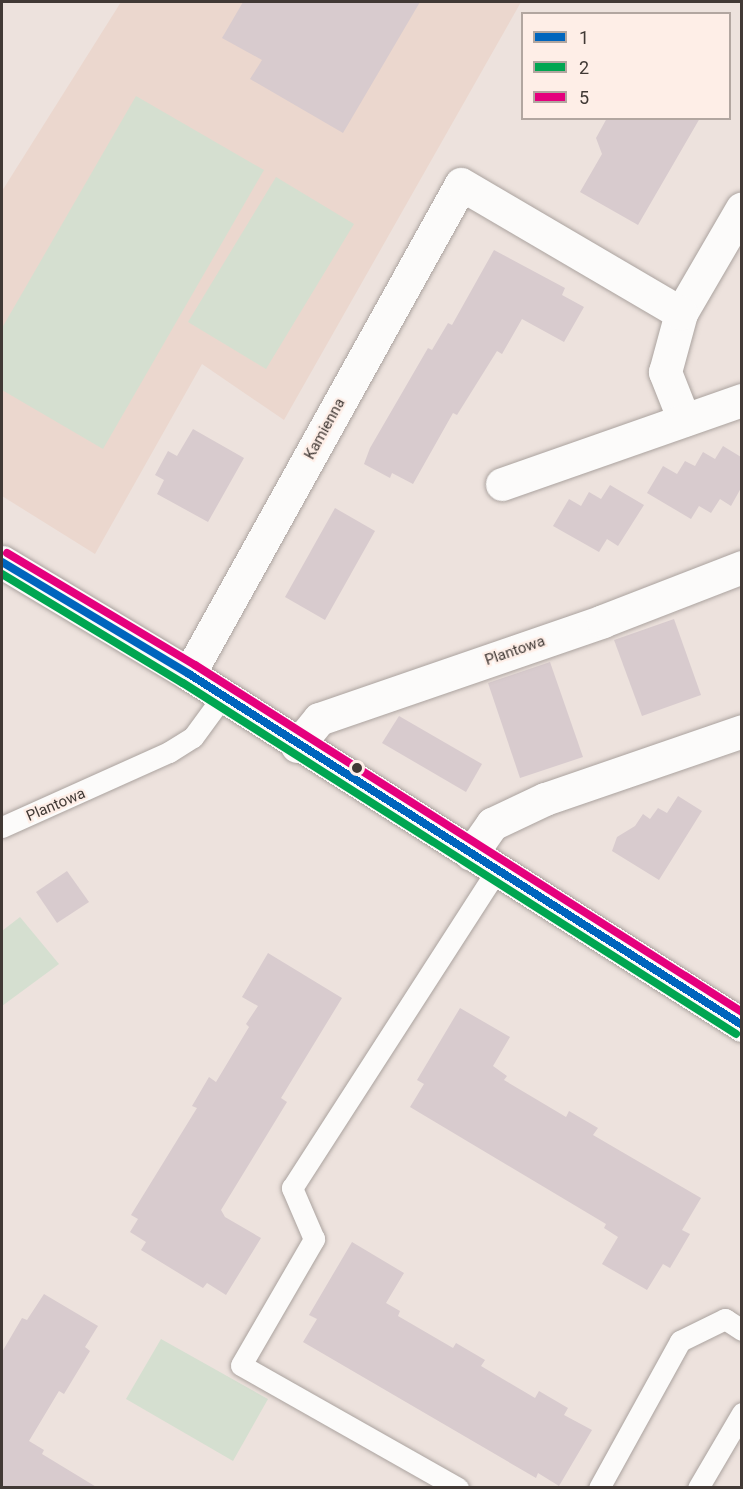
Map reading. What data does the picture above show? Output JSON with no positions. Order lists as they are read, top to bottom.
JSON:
{
  "streets": {
    "street": ["Kamienna", "Plantowa"]
  },
  "lines": ["transit line 5", "transit line 1", "transit line 2"],
  "legend": ["1", "2", "5"]
}
